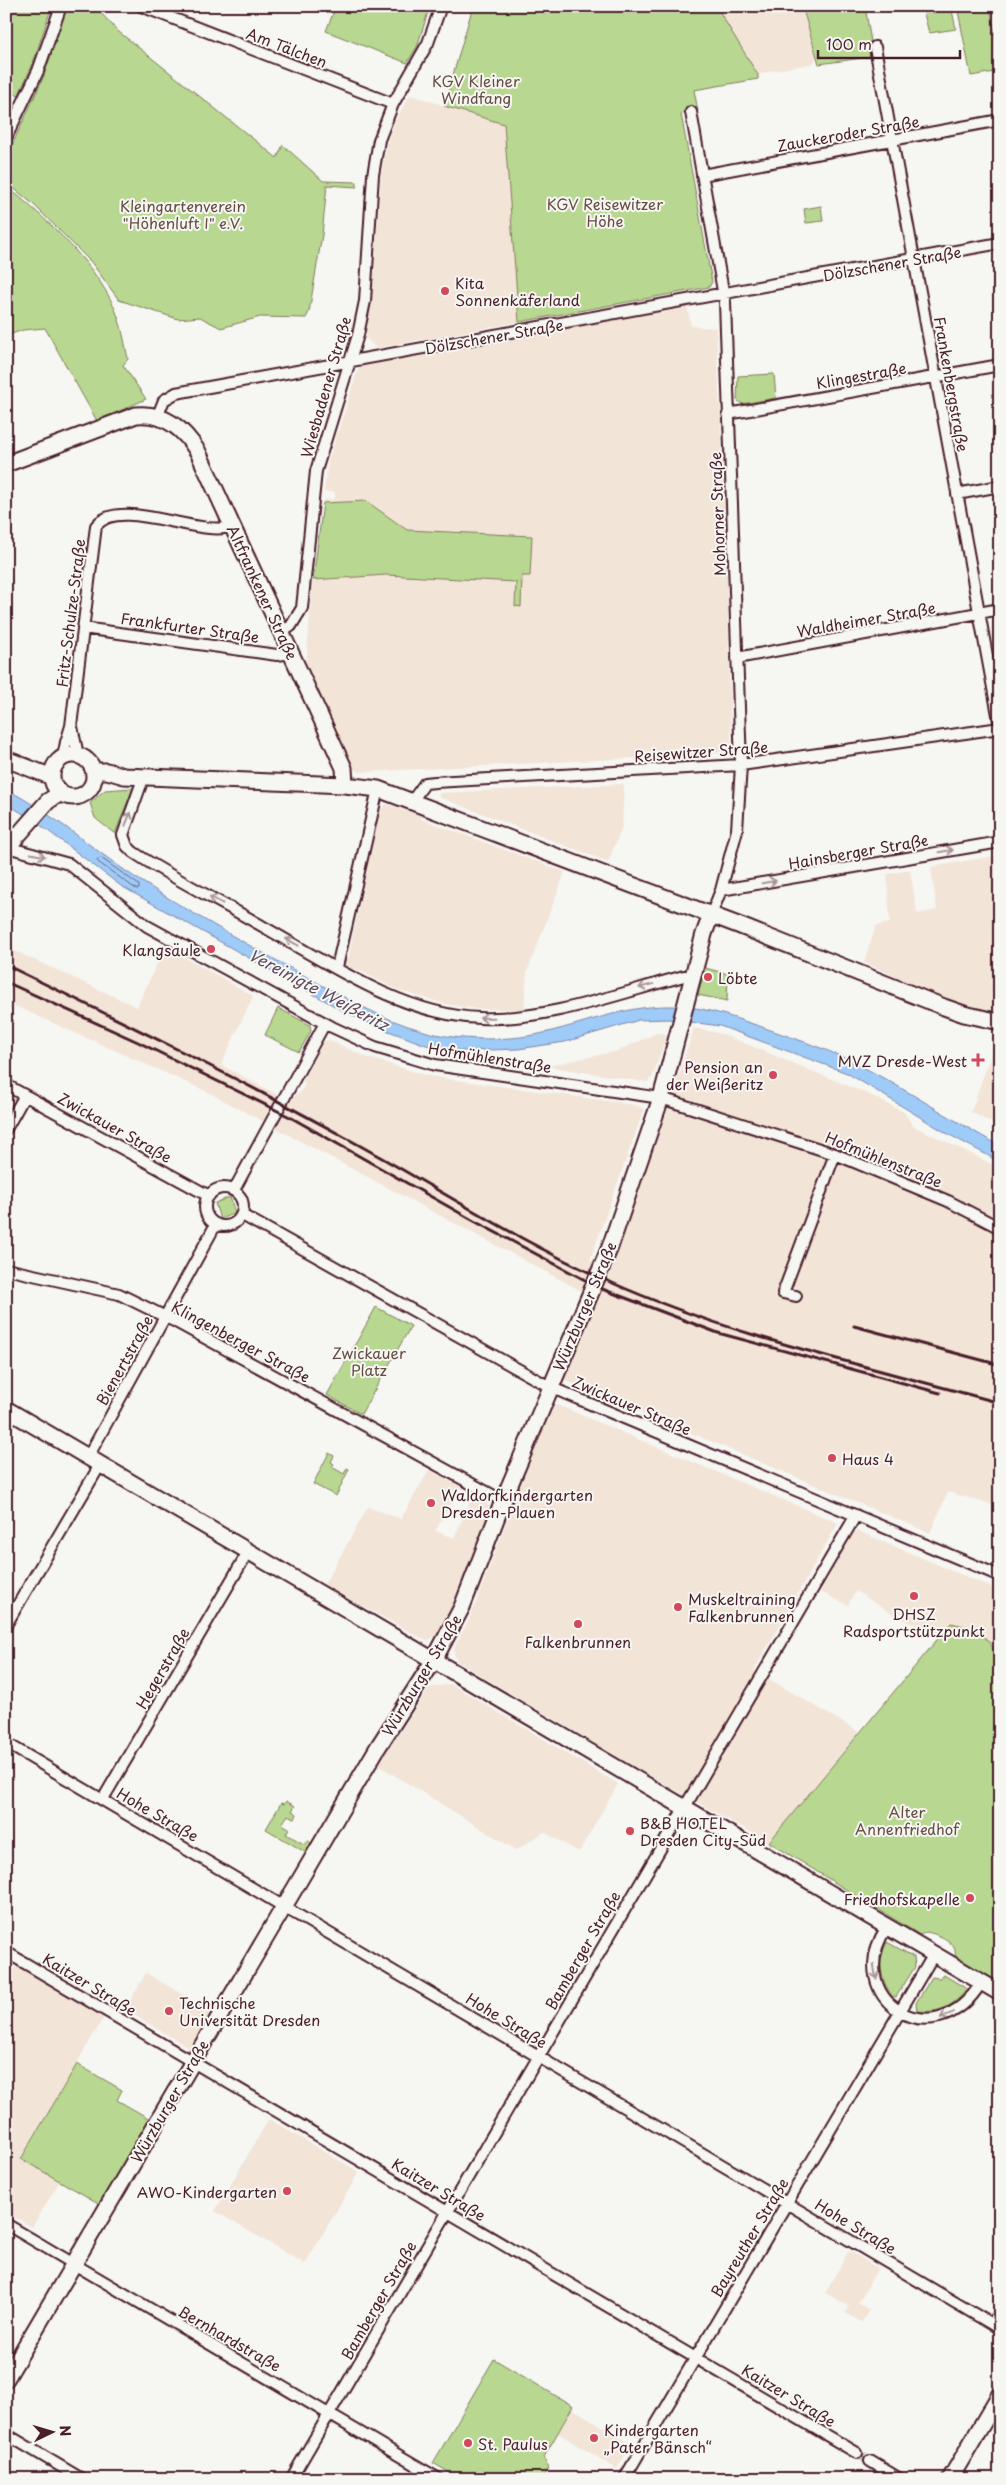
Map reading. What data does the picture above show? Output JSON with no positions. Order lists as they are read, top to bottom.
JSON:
{
  "streets": {
    "street": [
      "Am Tälchen",
      "Zauckeroder Straße",
      "Dölzschener Straße",
      "Klingestraße",
      "Frankenbergstraße",
      "Wiesbadener Straße",
      "Mohorner Straße",
      "Altfrankener Straße",
      "Fritz-Schulze-Straße",
      "Waldheimer Straße",
      "Frankfurter Straße",
      "Reisewitzer Straße",
      "Hainsberger Straße",
      "Hofmühlenstraße",
      "Zwickauer Straße",
      "Würzburger Straße",
      "Klingenberger Straße",
      "Bienertstraße",
      "Hegerstraße",
      "Hohe Straße",
      "Bamberger Straße",
      "Kaitzer Straße",
      "Bayreuther Straße",
      "Bernhardstraße"
    ]
  },
  "crossings": [
    ["Am Tälchen", "Wiesbadener Straße"],
    ["Zauckeroder Straße", "Frankenbergstraße"],
    ["Zauckeroder Straße", "Mohorner Straße"],
    ["Dölzschener Straße", "Frankenbergstraße"],
    ["Dölzschener Straße", "Wiesbadener Straße"],
    ["Dölzschener Straße", "Mohorner Straße"],
    ["Dölzschener Straße", "Altfrankener Straße"],
    ["Klingestraße", "Frankenbergstraße"],
    ["Klingestraße", "Mohorner Straße"],
    ["Frankenbergstraße", "Waldheimer Straße"],
    ["Frankenbergstraße", "Reisewitzer Straße"],
    ["Wiesbadener Straße", "Altfrankener Straße"],
    ["Mohorner Straße", "Waldheimer Straße"],
    ["Mohorner Straße", "Reisewitzer Straße"],
    ["Mohorner Straße", "Hainsberger Straße"],
    ["Mohorner Straße", "Würzburger Straße"],
    ["Altfrankener Straße", "Fritz-Schulze-Straße"],
    ["Altfrankener Straße", "Frankfurter Straße"],
    ["Fritz-Schulze-Straße", "Frankfurter Straße"],
    ["Hofmühlenstraße", "Würzburger Straße"],
    ["Zwickauer Straße", "Würzburger Straße"],
    ["Zwickauer Straße", "Bienertstraße"],
    ["Zwickauer Straße", "Bamberger Straße"],
    ["Würzburger Straße", "Klingenberger Straße"],
    ["Würzburger Straße", "Hohe Straße"],
    ["Würzburger Straße", "Kaitzer Straße"],
    ["Würzburger Straße", "Bernhardstraße"],
    ["Klingenberger Straße", "Bienertstraße"],
    ["Hegerstraße", "Hohe Straße"],
    ["Hohe Straße", "Bamberger Straße"],
    ["Hohe Straße", "Bayreuther Straße"],
    ["Bamberger Straße", "Kaitzer Straße"],
    ["Bamberger Straße", "Bernhardstraße"],
    ["Kaitzer Straße", "Bayreuther Straße"]
  ],
  "one_way": ["Hainsberger Straße"],
  "water": ["Vereinigte Weißeritz"],
  "parks": [
    "KGV Kleiner Windfang",
    "KGV Reisewitzer Höhe",
    "Kleingartenverein \"Höhenluft I\" e.V.",
    "Zwickauer Platz",
    "Alter Annenfriedhof"
  ],
  "places": {
    "other": [
      "Kita Sonnenkäferland",
      "Klangsäule",
      "Löbte",
      "Pension an der Weißeritz",
      "Haus 4",
      "Waldorfkindergarten Dresden-Plauen",
      "DHSZ Radsportstützpunkt",
      "Muskeltraining Falkenbrunnen",
      "Falkenbrunnen",
      "B&B HOTEL Dresden City-Süd",
      "Friedhofskapelle",
      "Technische Universität Dresden",
      "AWO-Kindergarten",
      "Kindergarten „Pater Bänsch“",
      "St. Paulus"
    ],
    "health": ["MVZ Dresde-West"]
  },
  "scale_bar": "100 m",
  "north": "right"
}
